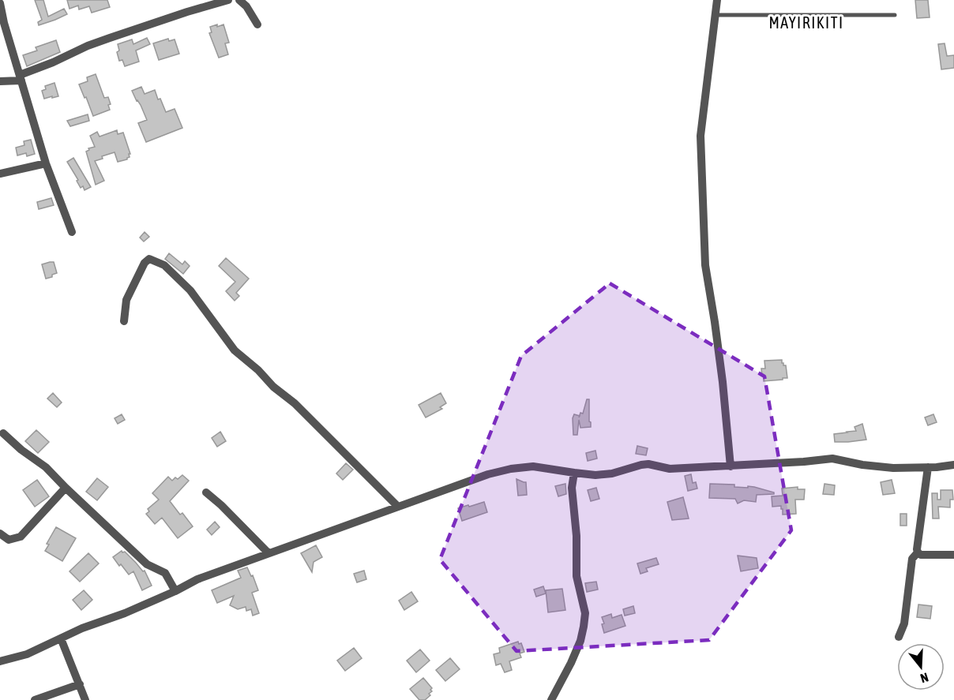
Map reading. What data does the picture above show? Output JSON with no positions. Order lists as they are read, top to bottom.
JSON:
{
  "districts": ["MAYIRIKITI"],
  "north": "bottom"
}
